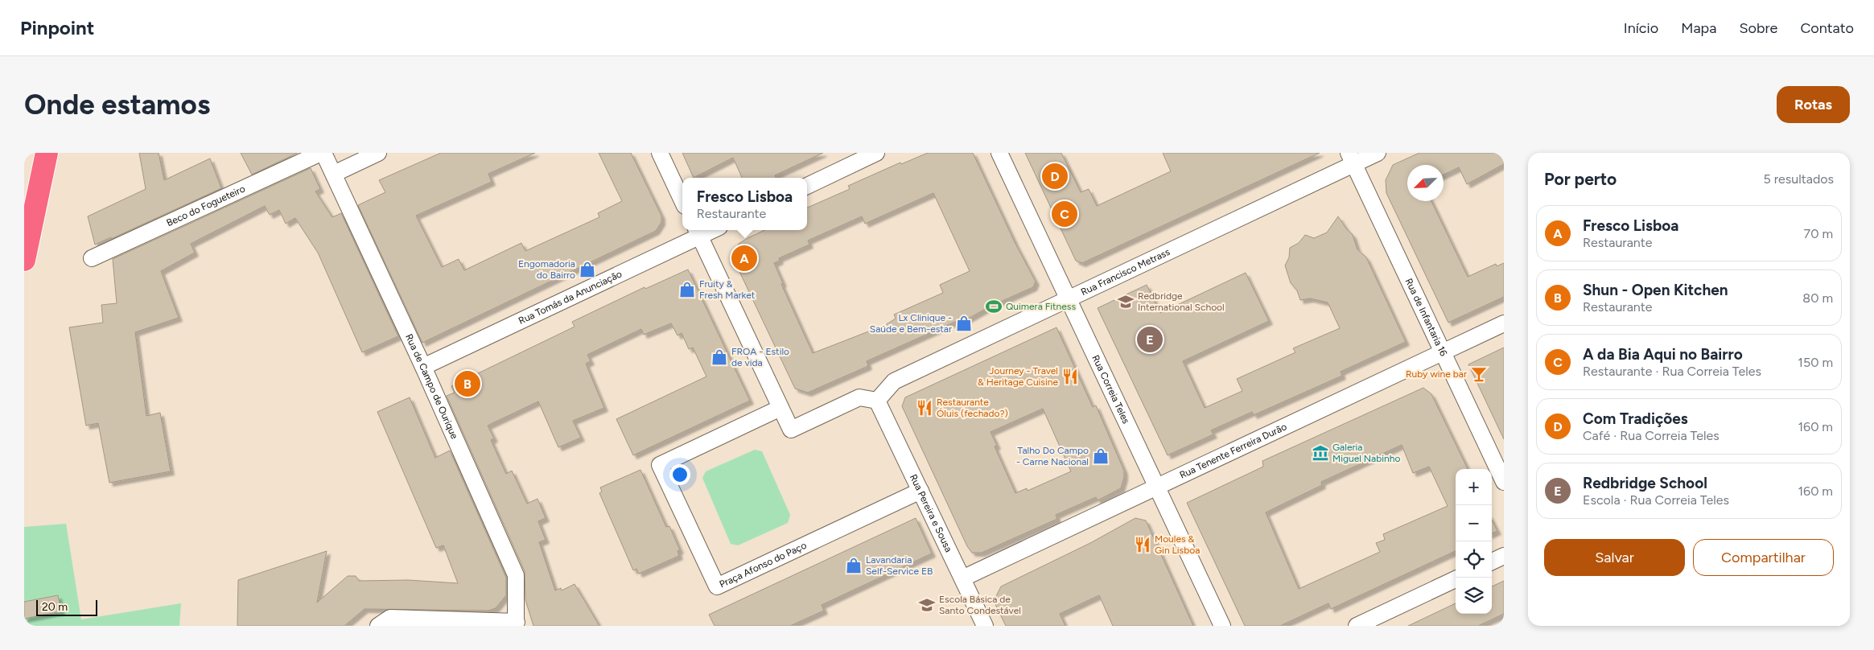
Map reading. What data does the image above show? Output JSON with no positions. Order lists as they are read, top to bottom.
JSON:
{
  "streets": {
    "street": [
      "Beco do Fogueteiro",
      "Rua Francisco Metrass",
      "Rua Tomás da Anunciação",
      "Rua de Infantaria 16",
      "Rua de Campo de Ourique",
      "Rua Correia Teles",
      "Rua Tenente Ferreira Durão",
      "Rua Pereira e Sousa",
      "Praça Afonso do Paço"
    ]
  },
  "crossings": [
    ["Beco do Fogueteiro", "Rua de Campo de Ourique"],
    ["Rua Francisco Metrass", "Rua de Infantaria 16"],
    ["Rua Francisco Metrass", "Rua Correia Teles"],
    ["Rua Francisco Metrass", "Rua Pereira e Sousa"],
    ["Rua Tomás da Anunciação", "Rua de Campo de Ourique"],
    ["Rua de Infantaria 16", "Rua Tenente Ferreira Durão"],
    ["Rua Correia Teles", "Rua Tenente Ferreira Durão"],
    ["Rua Tenente Ferreira Durão", "Rua Pereira e Sousa"],
    ["Rua Pereira e Sousa", "Praça Afonso do Paço"]
  ],
  "places": {
    "shop": [
      "Engomadoria do Bairro",
      "Fruity & Fresh Market",
      "Lx Clinique - Saúde e Bem-estar",
      "FROA - Estilo de vida",
      "Talho Do Campo - Carne Nacional",
      "Lavandaria Self-Service EB"
    ],
    "school or university": ["Redbridge International School", "Escola Básica de Santo Condestável"],
    "sports": ["Quimera Fitness"],
    "bar": ["Ruby wine bar"],
    "restaurant": ["Journey - Travel & Heritage Cuisine", "Restaurante Óluis (fechado?)", "Moules & Gin Lisboa"],
    "museum": ["Galeria Miguel Nabinho"]
  },
  "scale_bar": "20 m",
  "north": "bottom left",
  "page": {
    "header": "Pinpoint",
    "nav": [
      "Início",
      "Mapa",
      "Sobre",
      "Contato"
    ],
    "buttons": [
      "Rotas",
      ["Salvar", "Compartilhar"]
    ],
    "title": "Onde estamos",
    "heading": ["Por perto", "5 resultados"],
    "pins": [
      "D",
      "C",
      "A",
      "E",
      "B"
    ],
    "popup": ["Fresco Lisboa", "Restaurante"],
    "list": [
      {
        "mark": "A",
        "name": "Fresco Lisboa",
        "note": "Restaurante",
        "value": "70 m"
      },
      {
        "mark": "B",
        "name": "Shun - Open Kitchen",
        "note": "Restaurante",
        "value": "80 m"
      },
      {
        "mark": "C",
        "name": "A da Bia Aqui no Bairro",
        "note": "Restaurante · Rua Correia Teles",
        "value": "150 m"
      },
      {
        "mark": "D",
        "name": "Com Tradições",
        "note": "Café · Rua Correia Teles",
        "value": "160 m"
      },
      {
        "mark": "E",
        "name": "Redbridge School",
        "note": "Escola · Rua Correia Teles",
        "value": "160 m"
      }
    ],
    "map_buttons": ["+", "−"],
    "scale": "20 m"
  }
}
